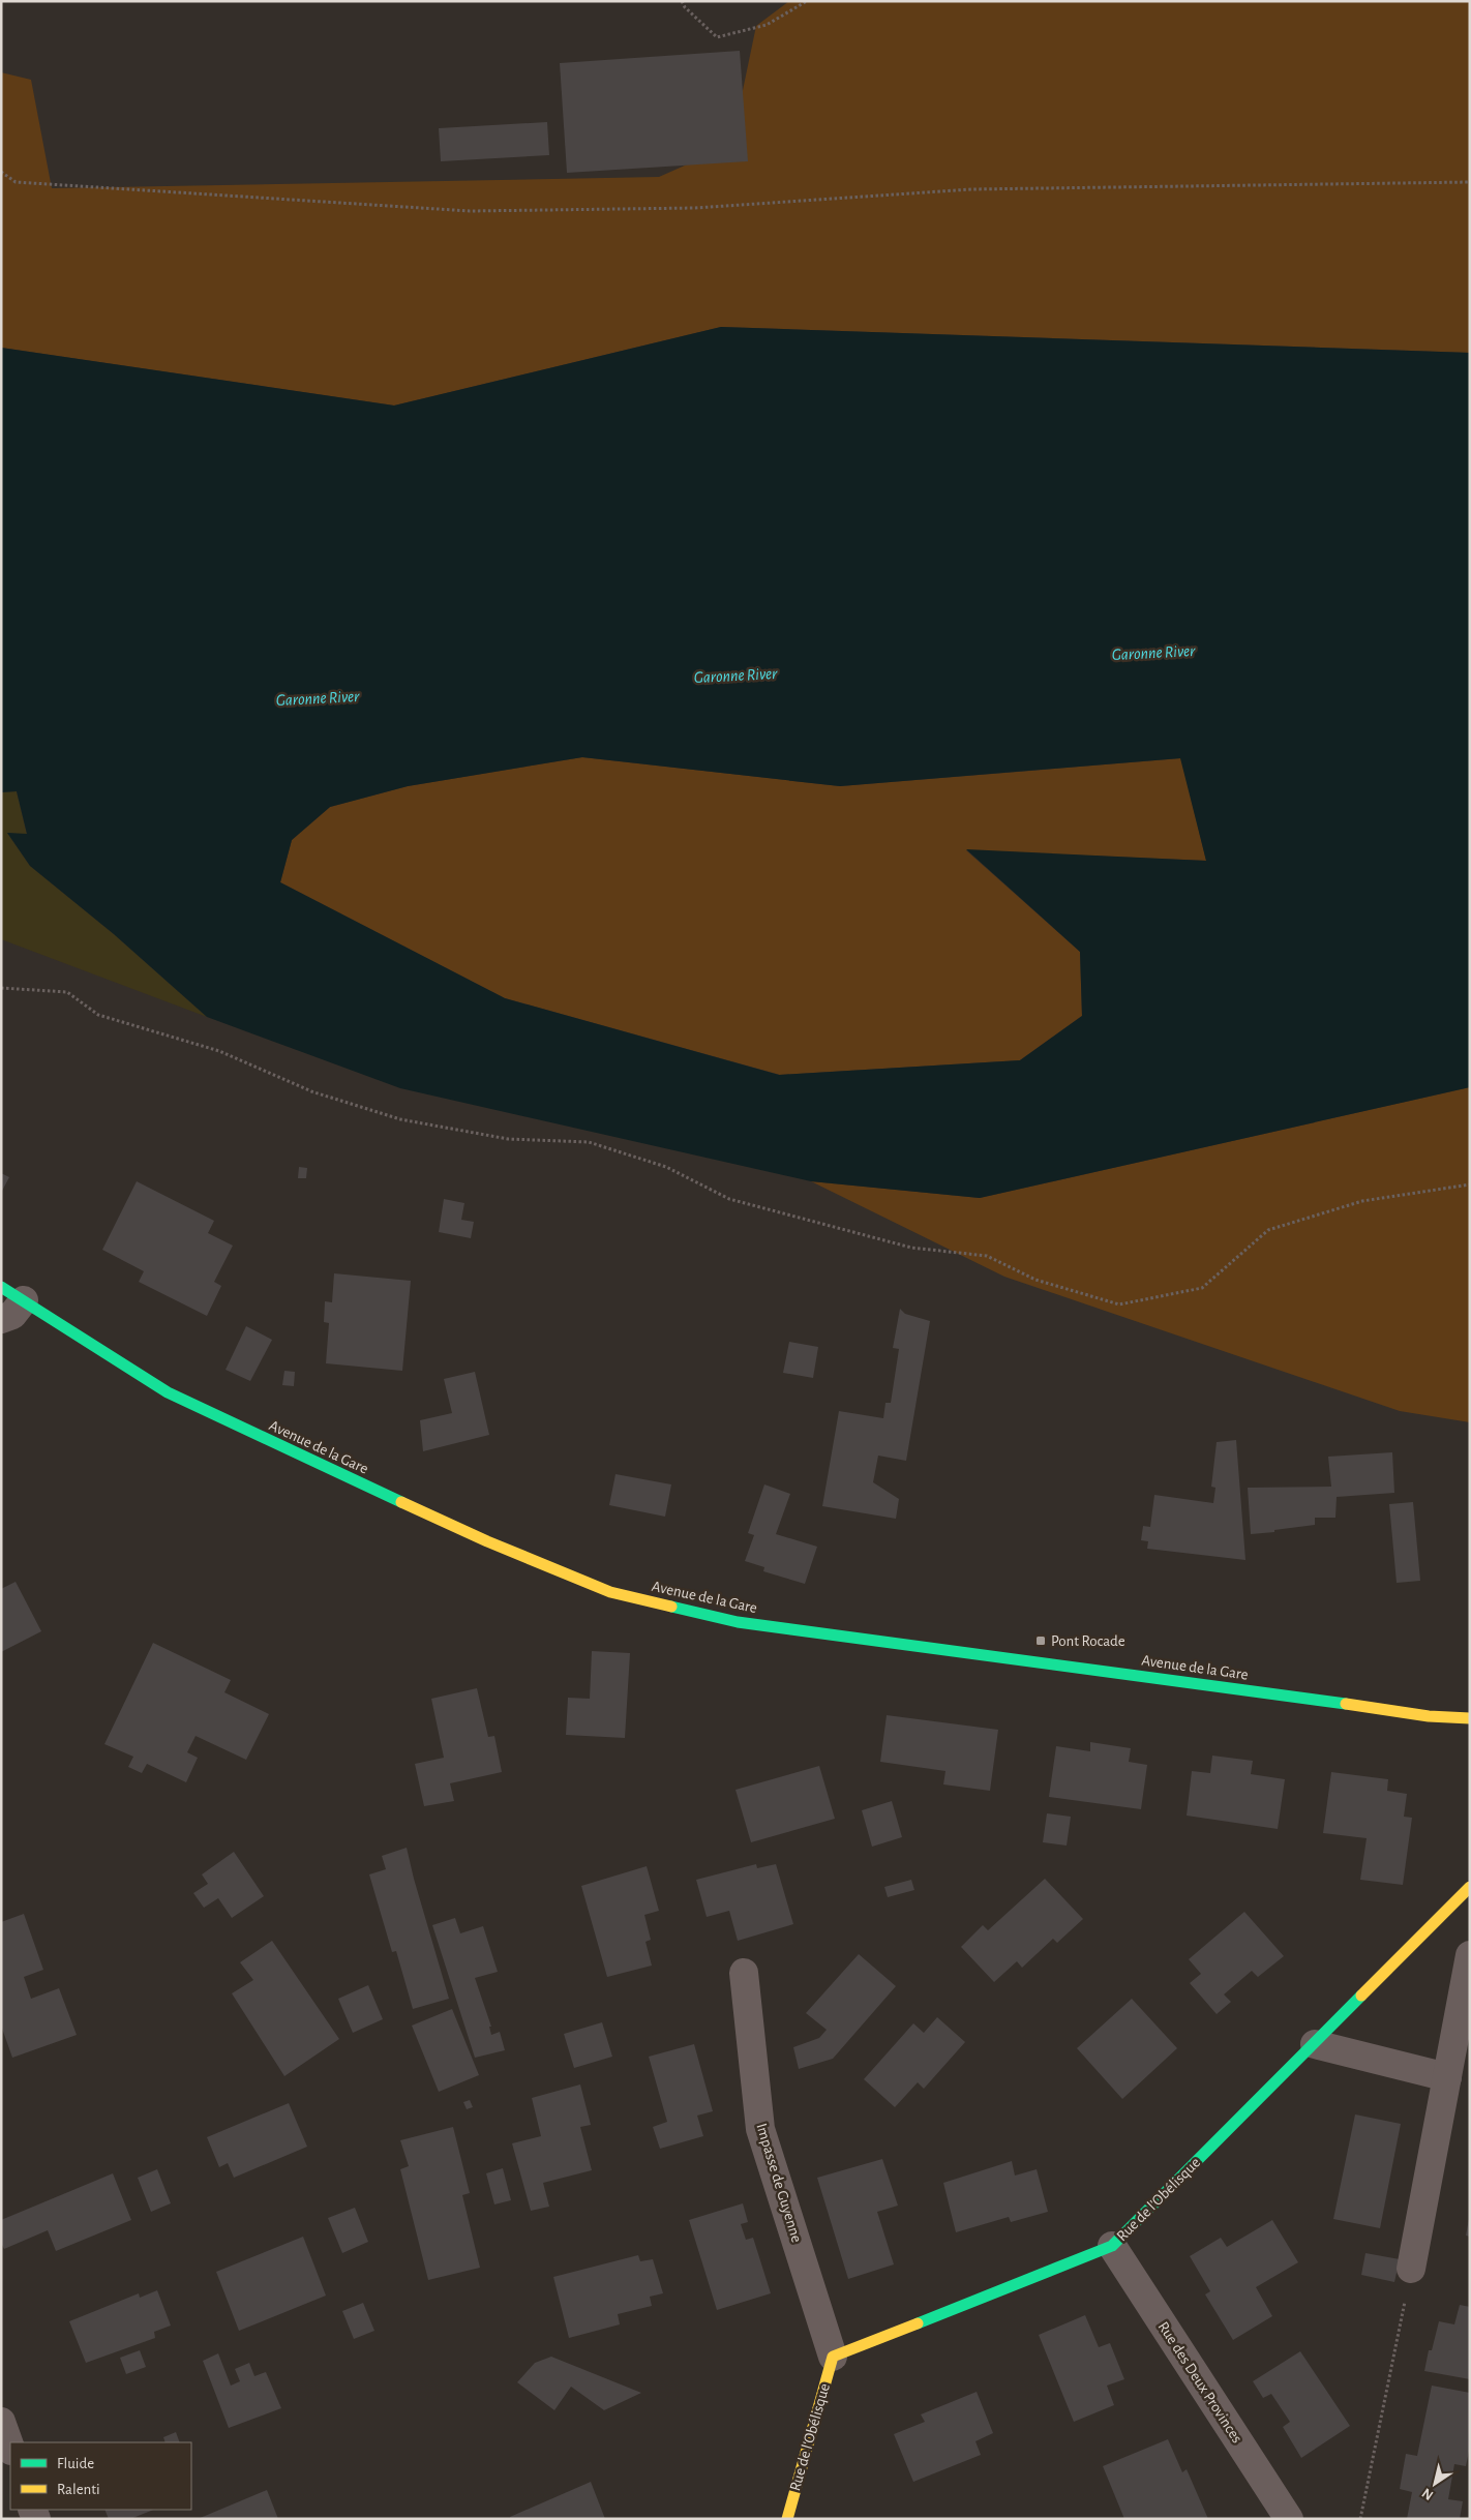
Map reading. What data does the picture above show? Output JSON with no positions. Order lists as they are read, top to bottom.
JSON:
{
  "streets": {
    "street": [
      "Avenue de la Gare",
      "Impasse de Guyenne",
      "Rue de l'Obélisque",
      "Rue des Deux Provinces"
    ]
  },
  "crossings": [
    ["Impasse de Guyenne", "Rue de l'Obélisque"],
    ["Rue de l'Obélisque", "Rue des Deux Provinces"]
  ],
  "water": ["Garonne River"],
  "places": {
    "transit": ["Pont Rocade"]
  },
  "legend": ["Fluide", "Ralenti"],
  "north": "bottom left"
}
